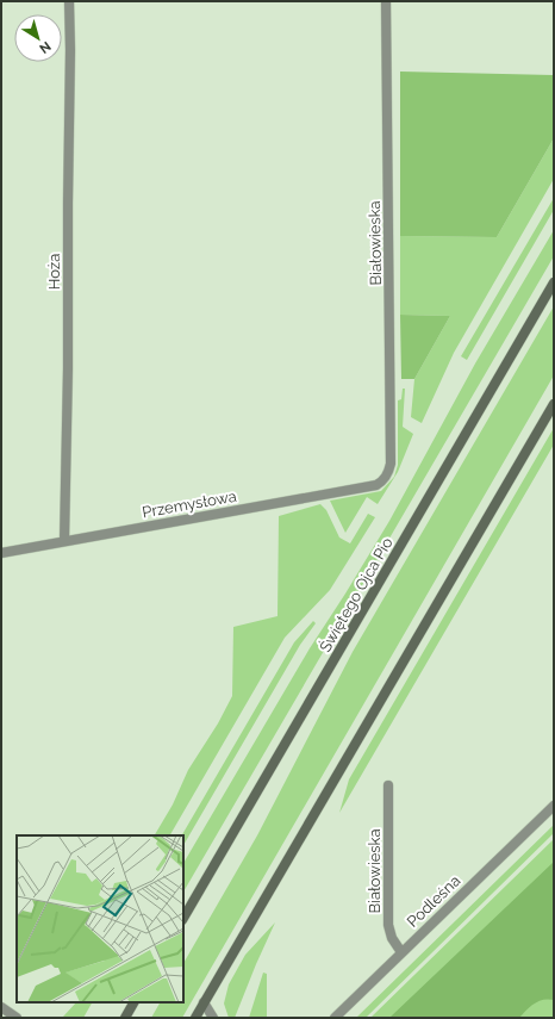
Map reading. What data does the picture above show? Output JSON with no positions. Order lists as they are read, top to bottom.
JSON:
{
  "streets": {
    "main road": ["Świętego Ojca Pio"],
    "street": [
      "Białowieska",
      "Hoża",
      "Przemysłowa",
      "Podleśna"
    ]
  },
  "crossings": [
    ["Białowieska", "Przemysłowa"],
    ["Białowieska", "Podleśna"],
    ["Hoża", "Przemysłowa"]
  ],
  "north": "bottom right"
}
